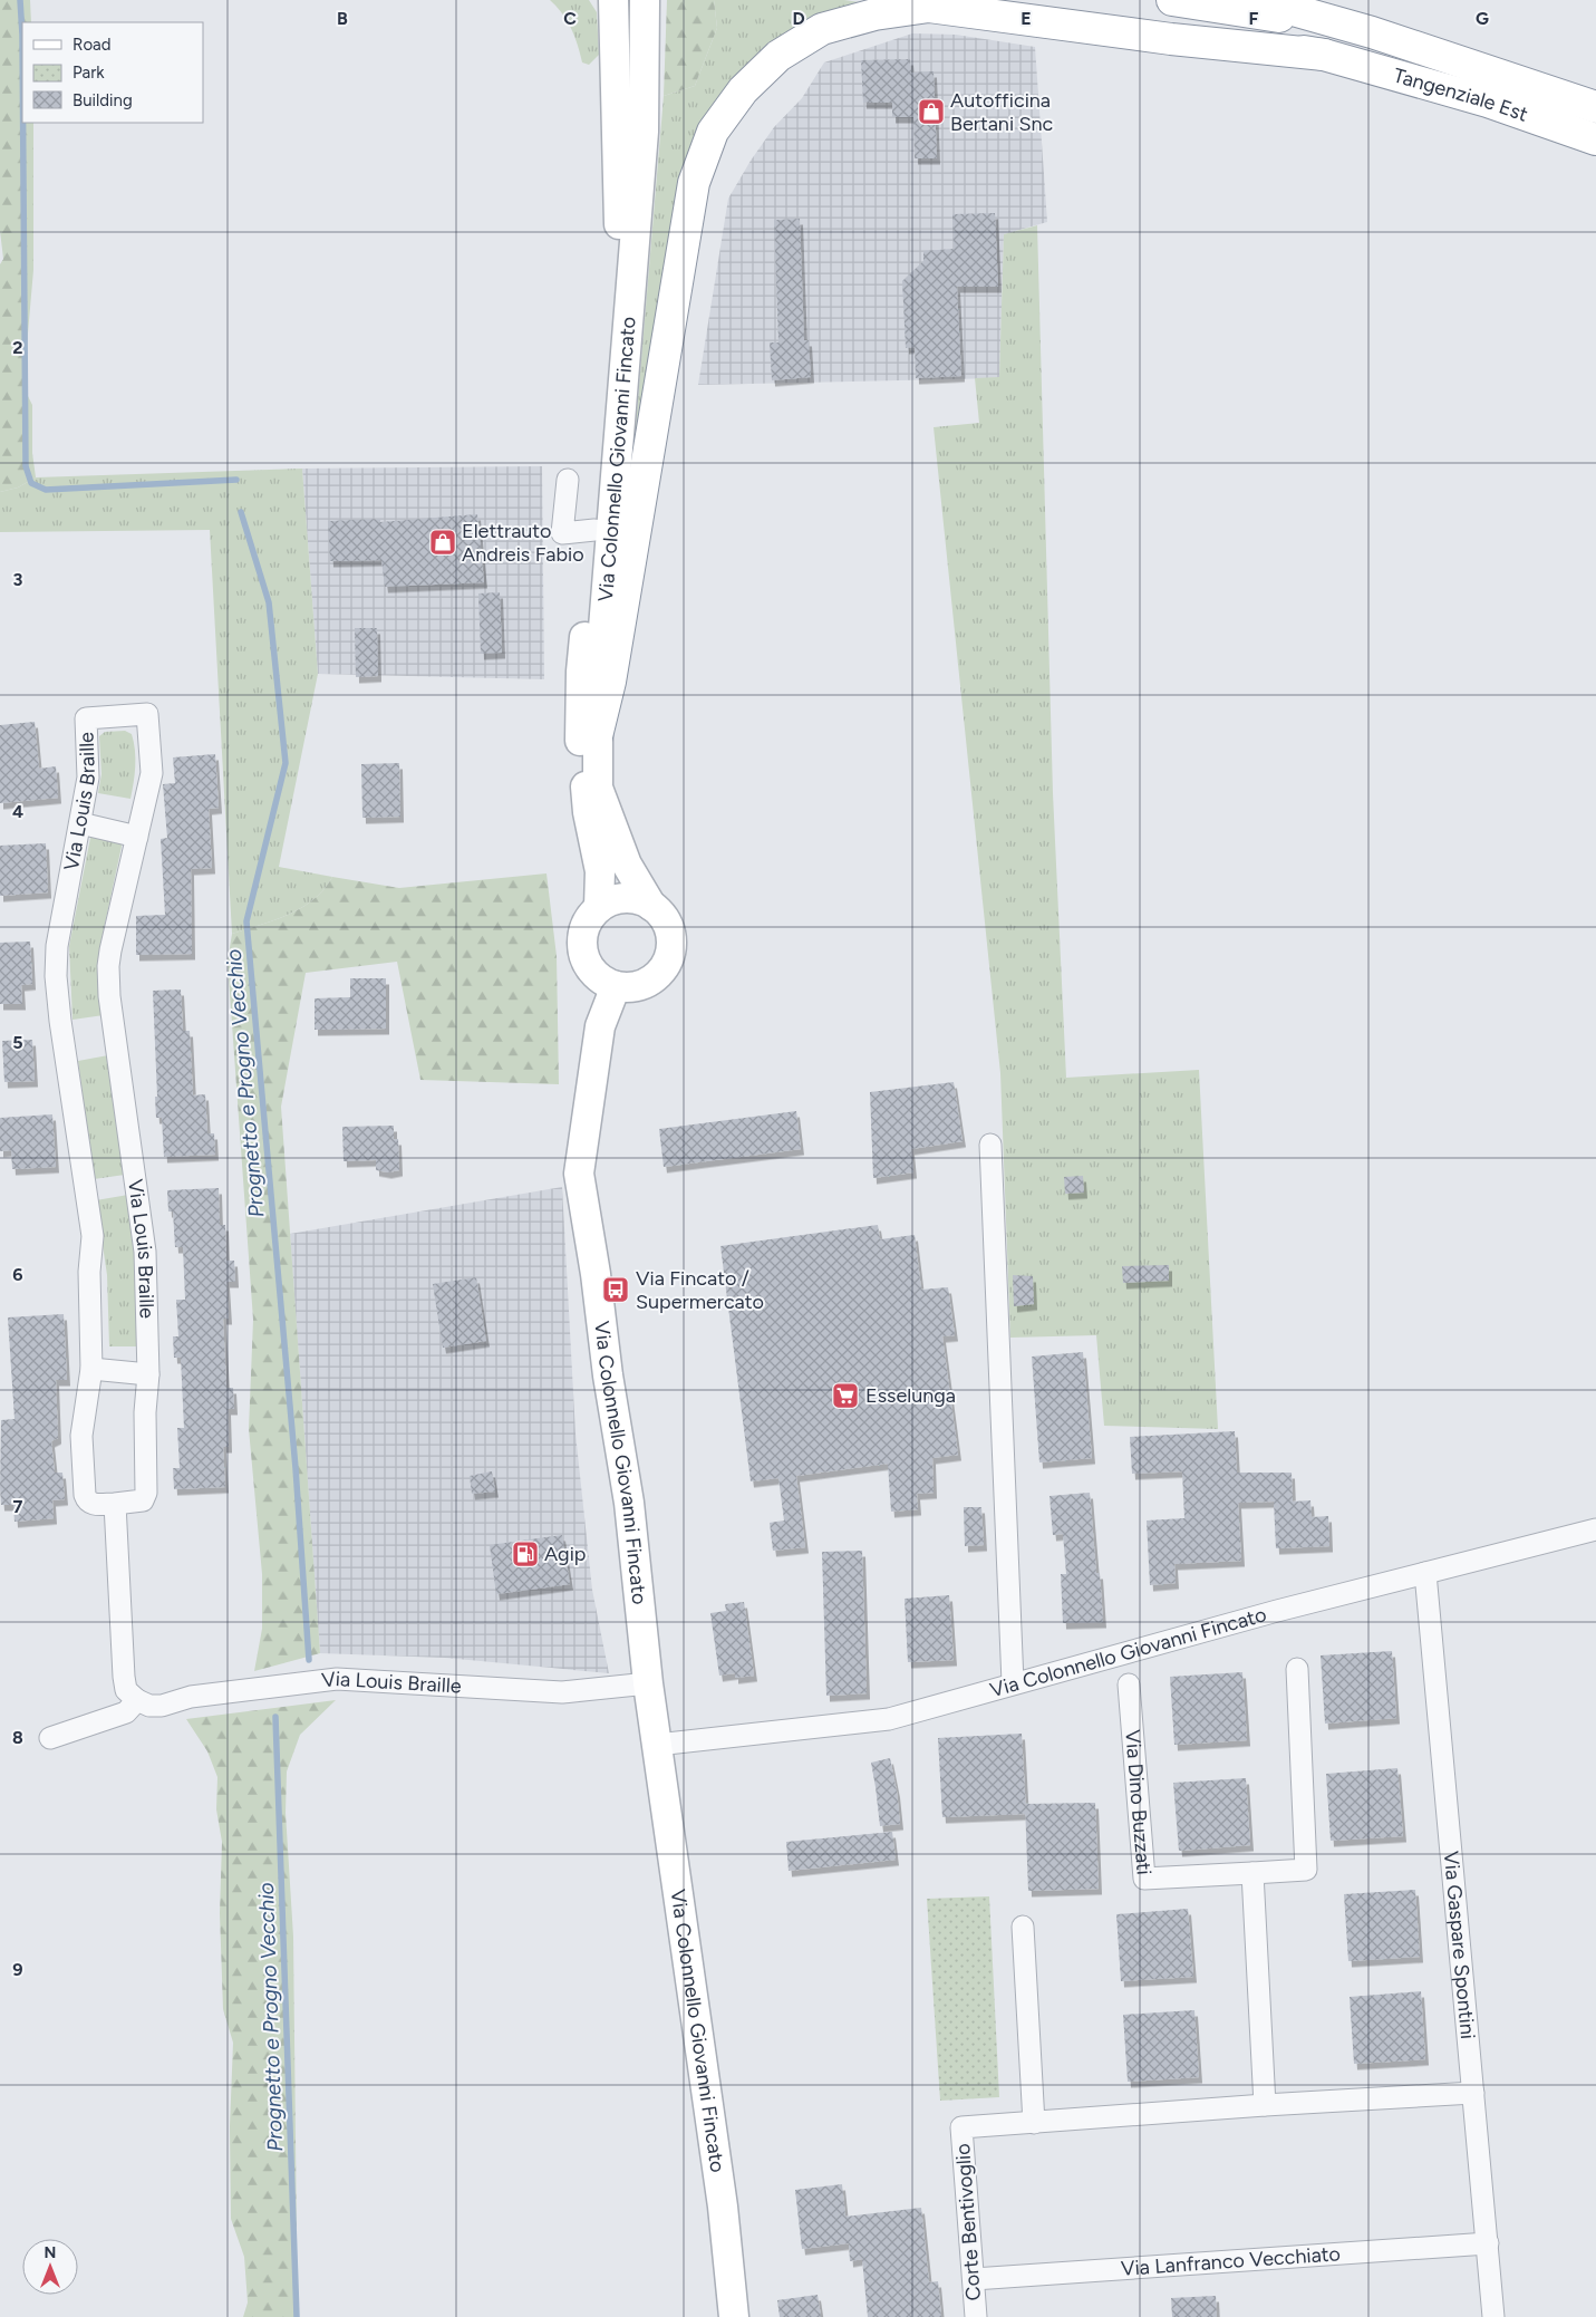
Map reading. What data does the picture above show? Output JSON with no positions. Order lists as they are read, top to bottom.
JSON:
{
  "streets": {
    "highway": ["Tangenziale Est"],
    "main road": ["Via Colonnello Giovanni Fincato"],
    "street": [
      "Via Louis Braille",
      "Via Dino Buzzati",
      "Via Gaspare Spontini",
      "Corte Bentivoglio",
      "Via Lanfranco Vecchiato"
    ]
  },
  "crossings": [
    ["Via Colonnello Giovanni Fincato", "Via Louis Braille"],
    ["Via Colonnello Giovanni Fincato", "Via Gaspare Spontini"],
    ["Via Gaspare Spontini", "Via Lanfranco Vecchiato"],
    ["Corte Bentivoglio", "Via Lanfranco Vecchiato"]
  ],
  "water": ["Prognetto e Progno Vecchio"],
  "places": {
    "shop": ["Autofficina Bertani Snc", "Elettrauto Andreis Fabio"],
    "bus stop": ["Via Fincato / Supermercato"],
    "supermarket": ["Esselunga"],
    "fuel station": ["Agip"]
  },
  "legend": ["Road", "Park", "Building"],
  "north": "top",
  "grid": {
    "columns": [
      "B",
      "C",
      "D",
      "E",
      "F",
      "G"
    ],
    "rows": [
      "2",
      "3",
      "4",
      "5",
      "6",
      "7",
      "8",
      "9"
    ]
  }
}
